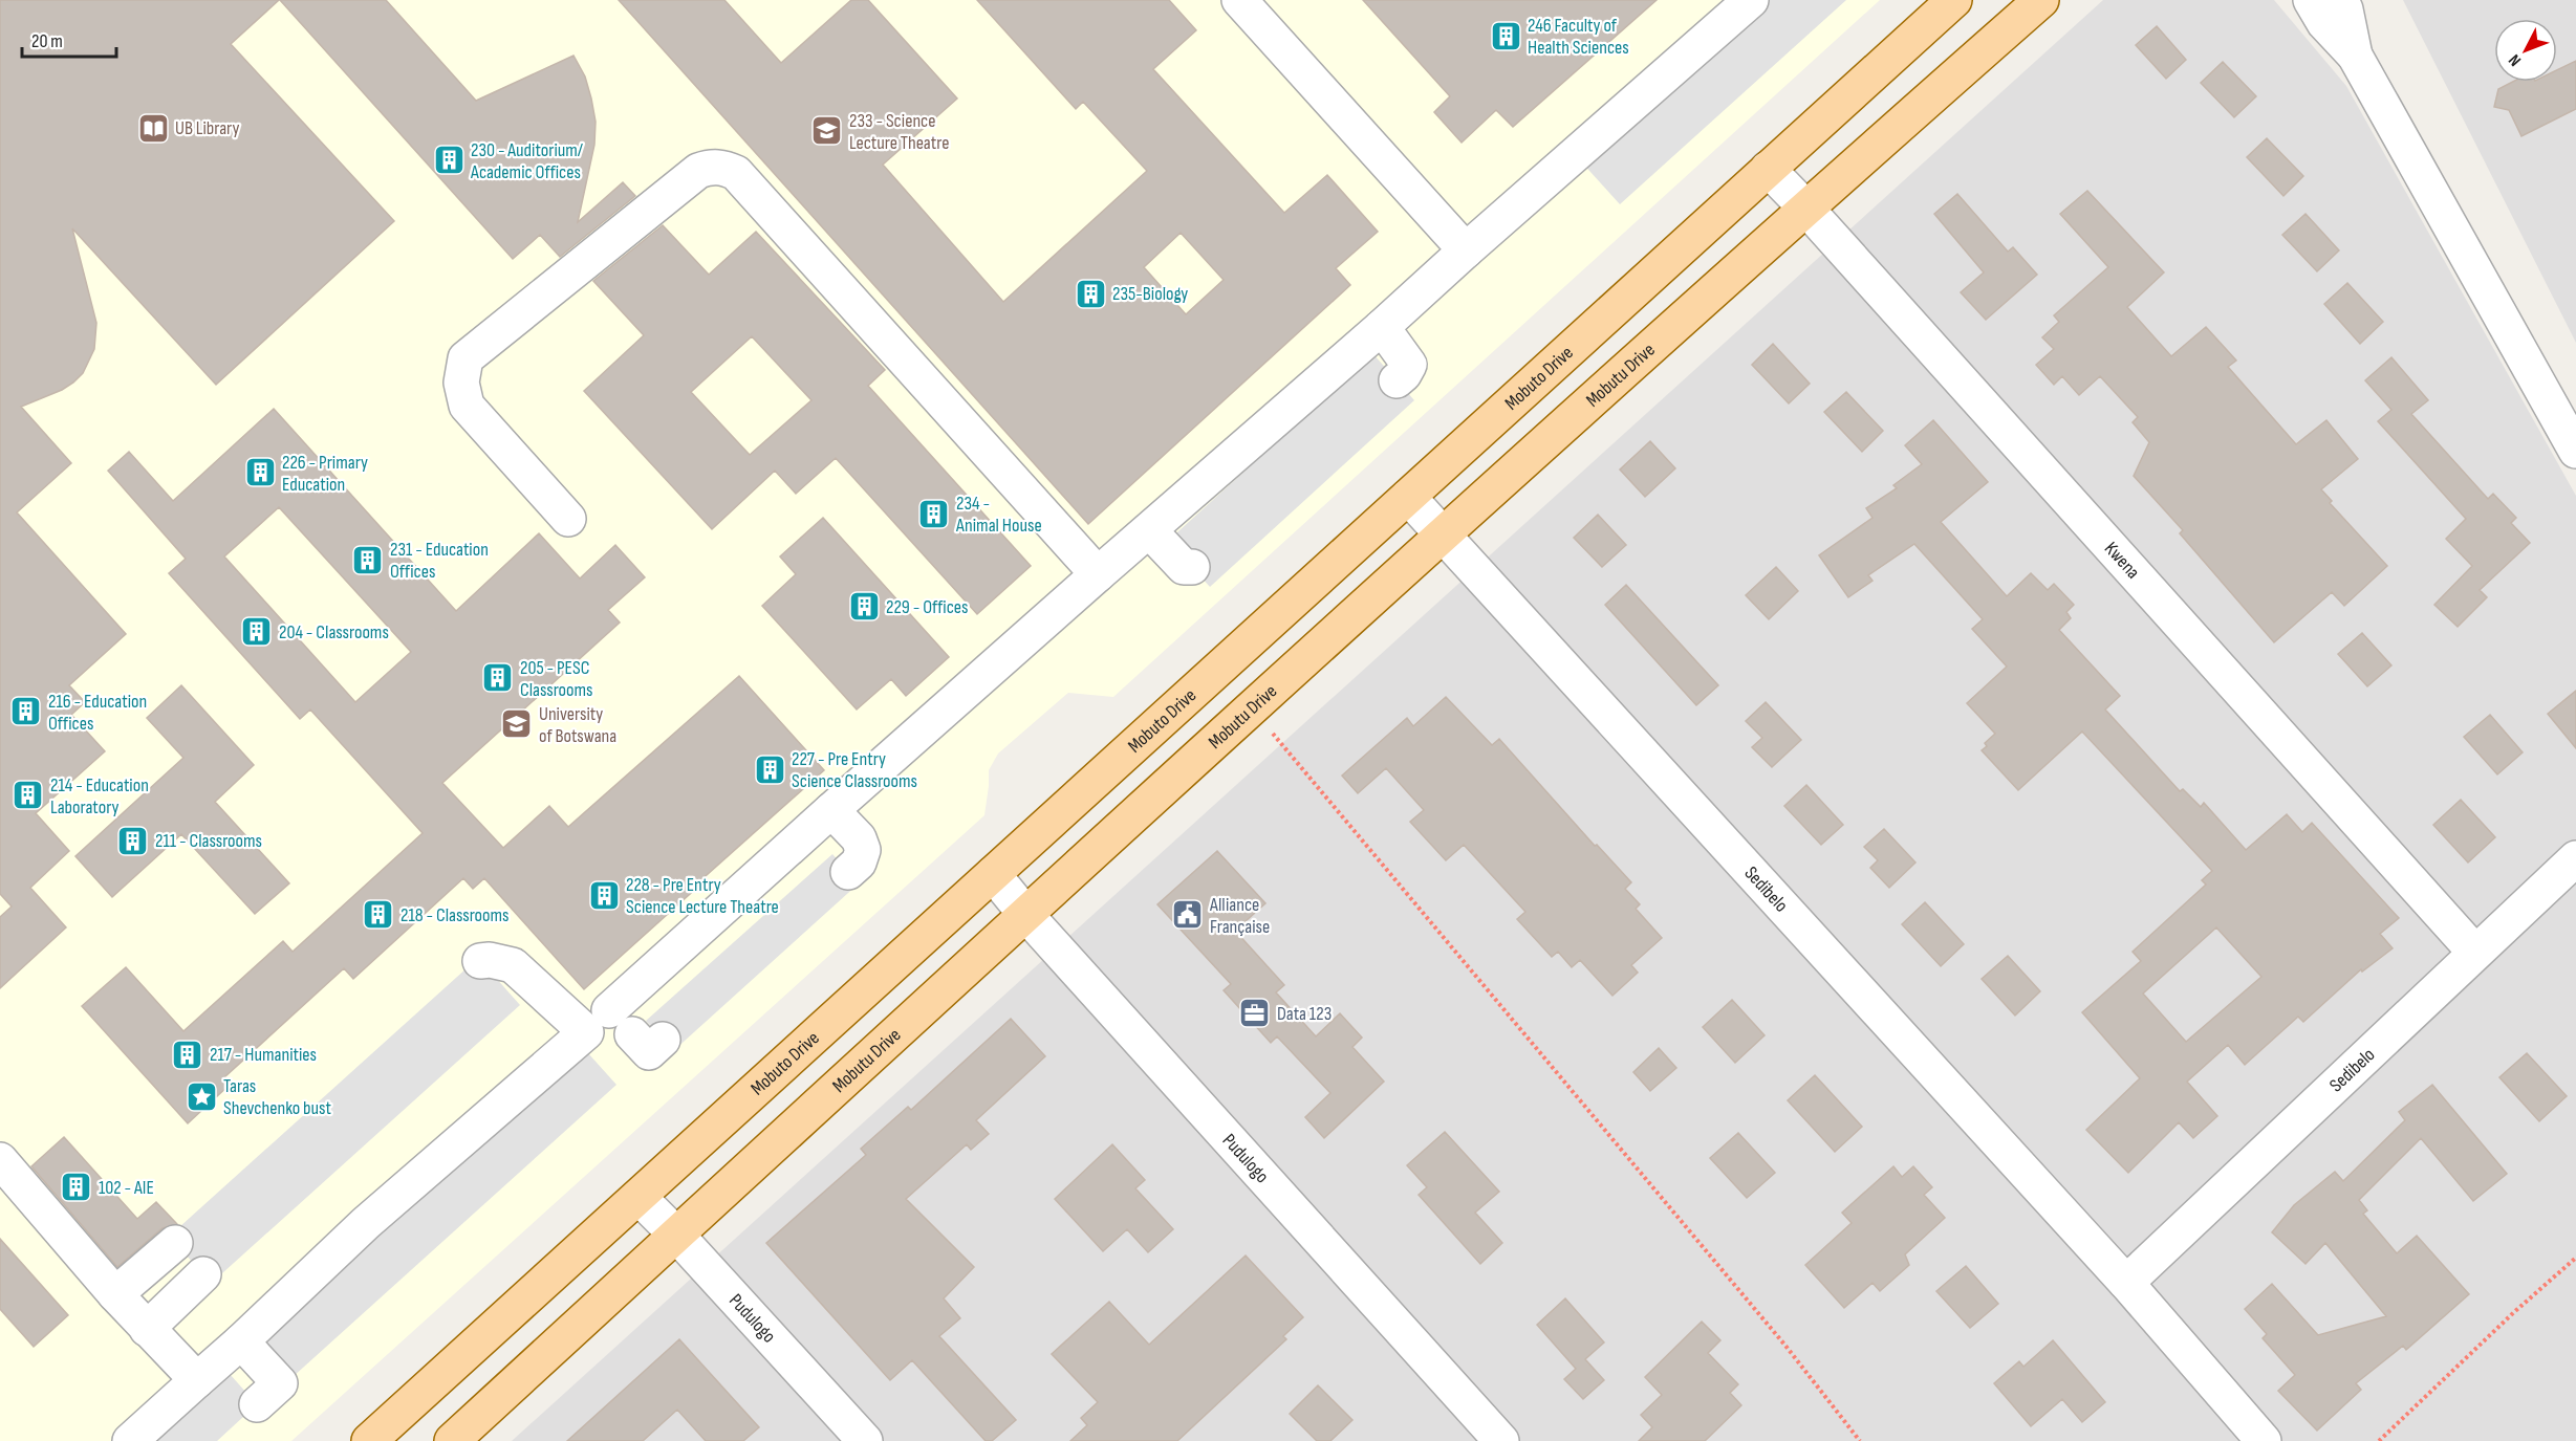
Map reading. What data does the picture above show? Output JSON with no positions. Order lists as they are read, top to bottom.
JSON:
{
  "streets": {
    "main road": ["Mobutu Drive", "Mobuto Drive"],
    "street": ["Kwena", "Sedibelo", "Pudulogo"]
  },
  "crossings": [
    ["Mobutu Drive", "Kwena"],
    ["Mobutu Drive", "Sedibelo"],
    ["Mobutu Drive", "Pudulogo"],
    ["Mobuto Drive", "Kwena"],
    ["Mobuto Drive", "Sedibelo"],
    ["Mobuto Drive", "Pudulogo"],
    ["Kwena", "Sedibelo"]
  ],
  "places": {
    "building": [
      "246 Faculty of Health Sciences",
      "230 - Auditorium/ Academic Offices",
      "235-Biology",
      "226 - Primary Education",
      "234 - Animal House",
      "231 - Education Offices",
      "229 - Offices",
      "204 - Classrooms",
      "205 - PESC Classrooms",
      "216 - Education Offices",
      "227 - Pre Entry Science Classrooms",
      "214 - Education Laboratory",
      "211 - Classrooms",
      "228 - Pre Entry Science Lecture Theatre",
      "218 - Classrooms",
      "217 - Humanities",
      "102 - AIE"
    ],
    "library": ["UB Library"],
    "school or university": ["233 - Science Lecture Theatre", "University of Botswana"],
    "public building": ["Alliance Française"],
    "office": ["Data 123"],
    "place": ["Taras Shevchenko bust"]
  },
  "scale_bar": "20 m",
  "north": "bottom left"
}
